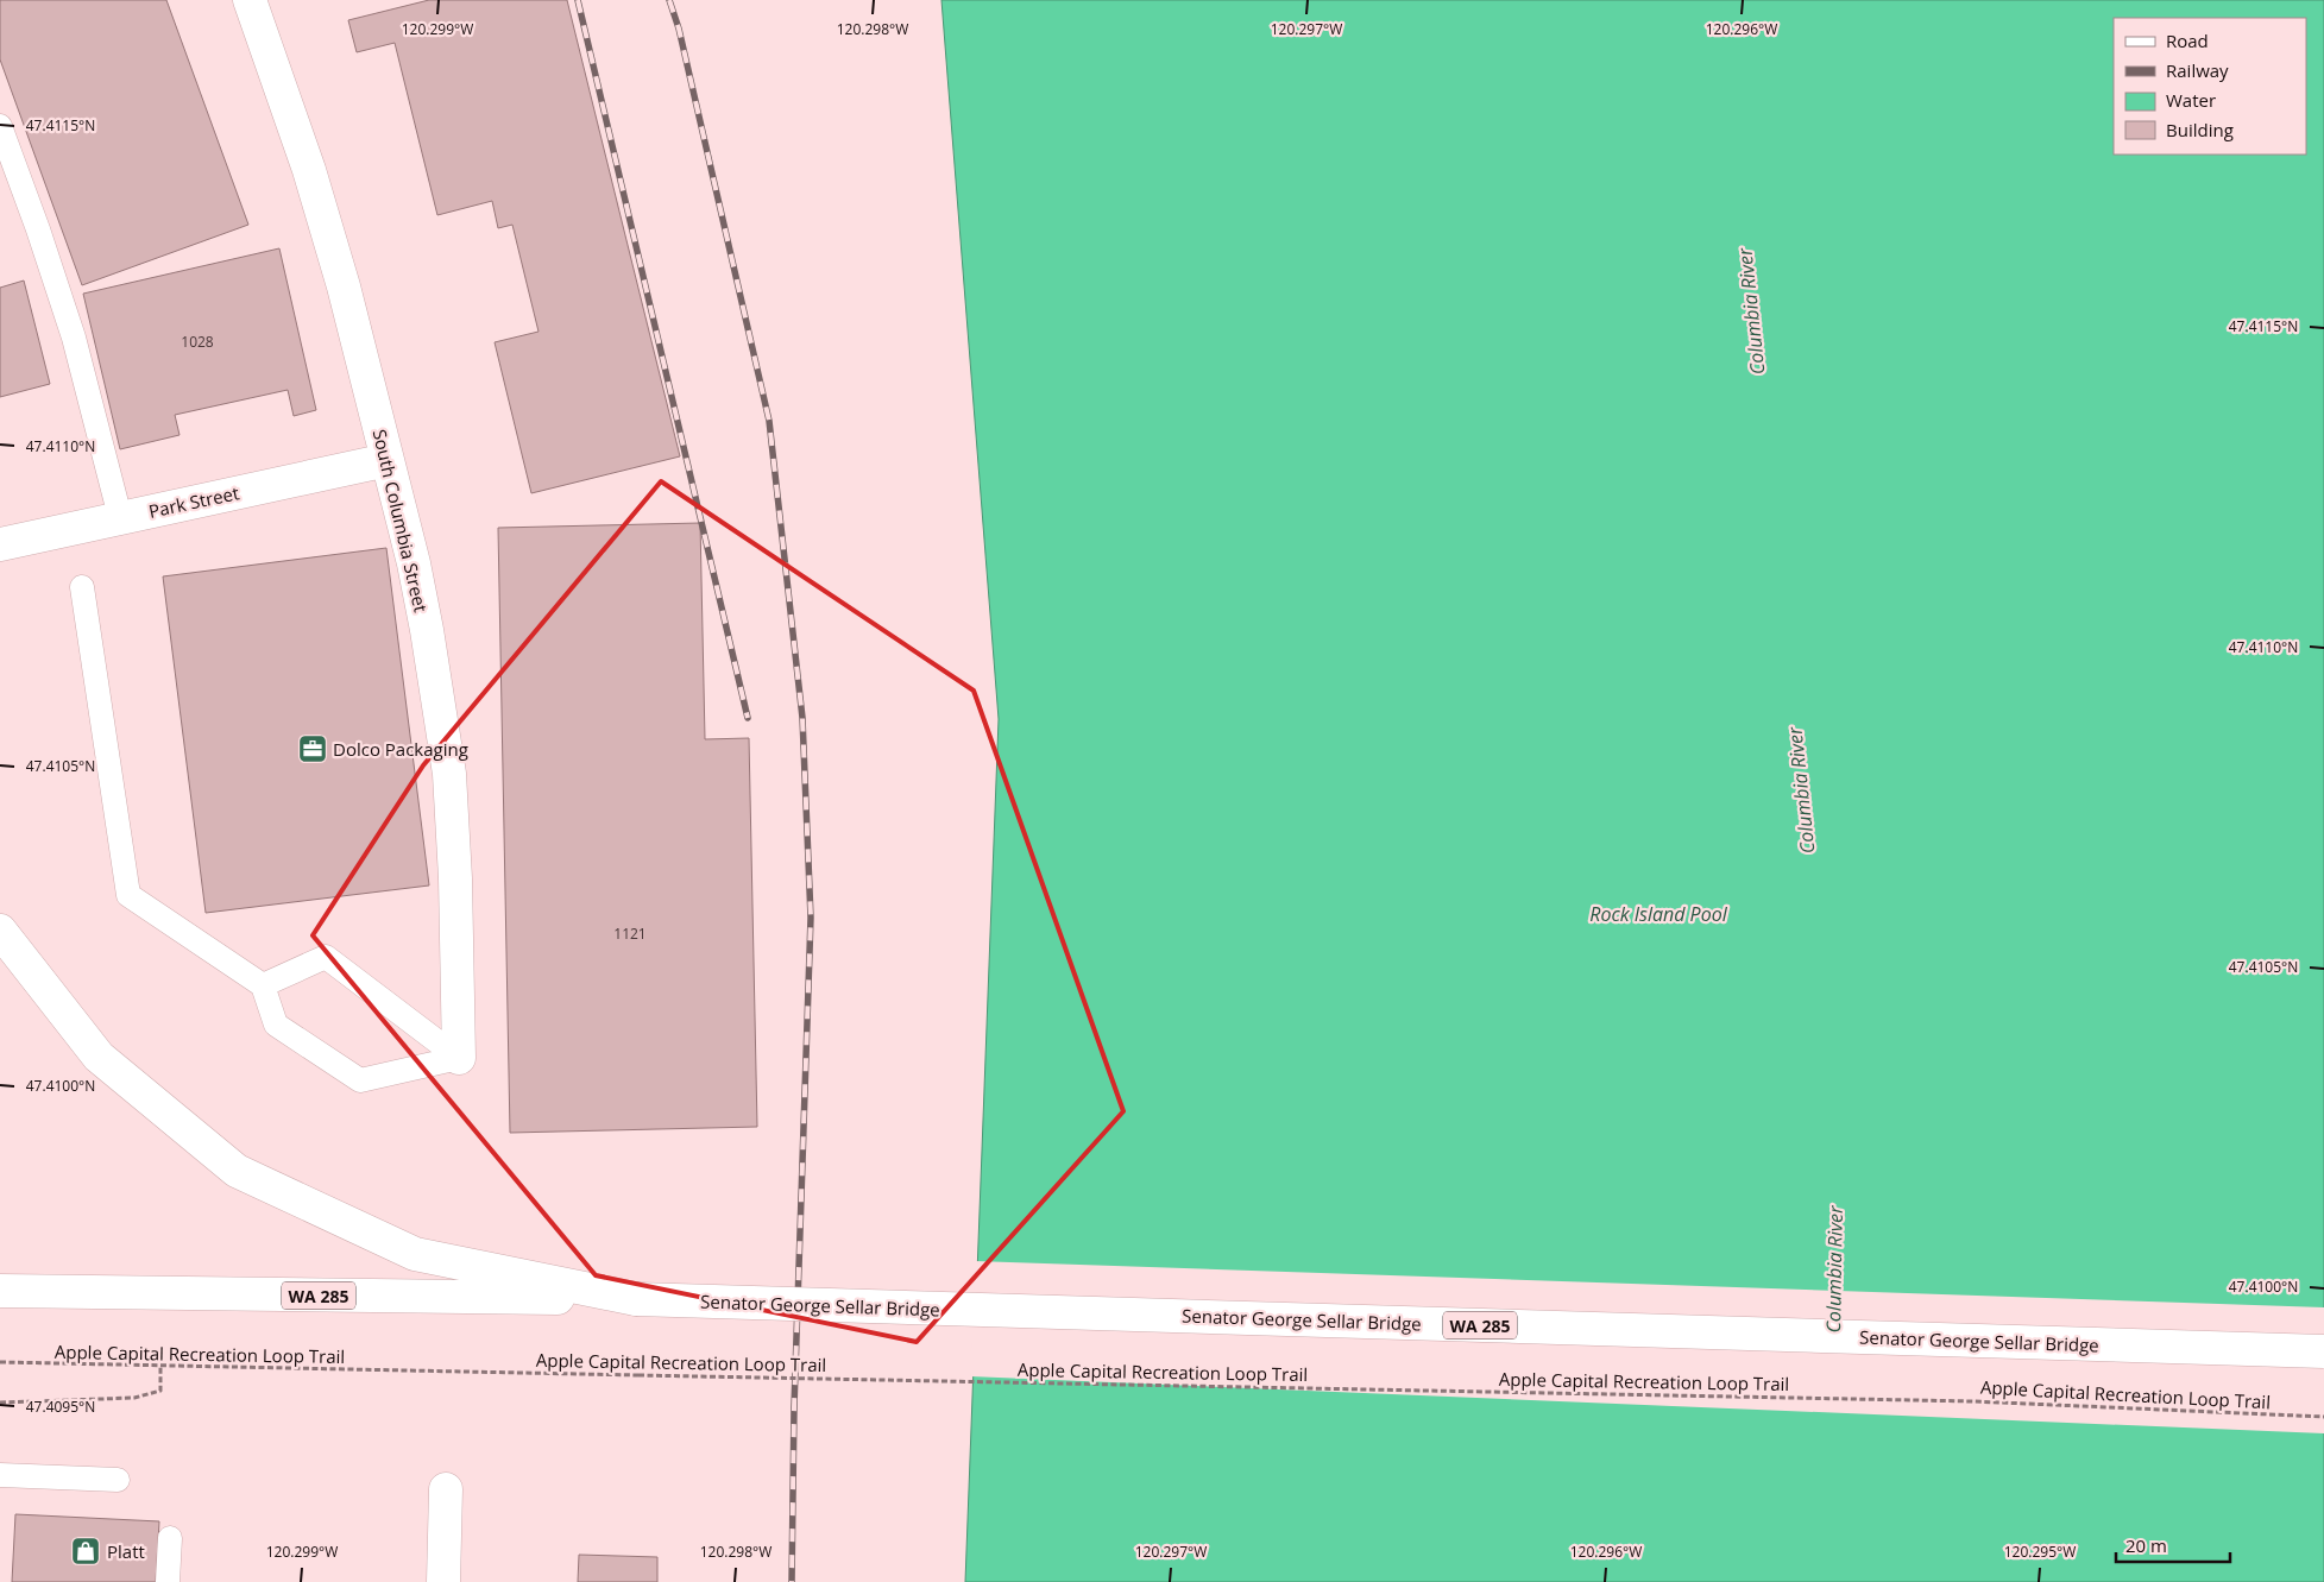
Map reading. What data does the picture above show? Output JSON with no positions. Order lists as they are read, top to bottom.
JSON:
{
  "streets": {
    "main road": [
      "Park Street",
      "South Columbia Street",
      "WA 285",
      "Senator George Sellar Bridge"
    ],
    "path": ["Apple Capital Recreation Loop Trail"]
  },
  "crossings": [
    ["Park Street", "South Columbia Street"],
    ["WA 285", "Senator George Sellar Bridge"]
  ],
  "water": ["Columbia River", "Rock Island Pool"],
  "places": {
    "office": ["Dolco Packaging"],
    "shop": ["Platt"]
  },
  "house_numbers": ["1028", "1121"],
  "legend": [
    "Road",
    "Railway",
    "Water",
    "Building"
  ],
  "scale_bar": "20 m",
  "coordinates": [
    "120.299°W",
    "120.298°W",
    "120.297°W",
    "120.296°W",
    "47.4115°N",
    "47.4110°N",
    "47.4105°N",
    "47.4100°N",
    "47.4095°N",
    "120.295°W"
  ]
}
